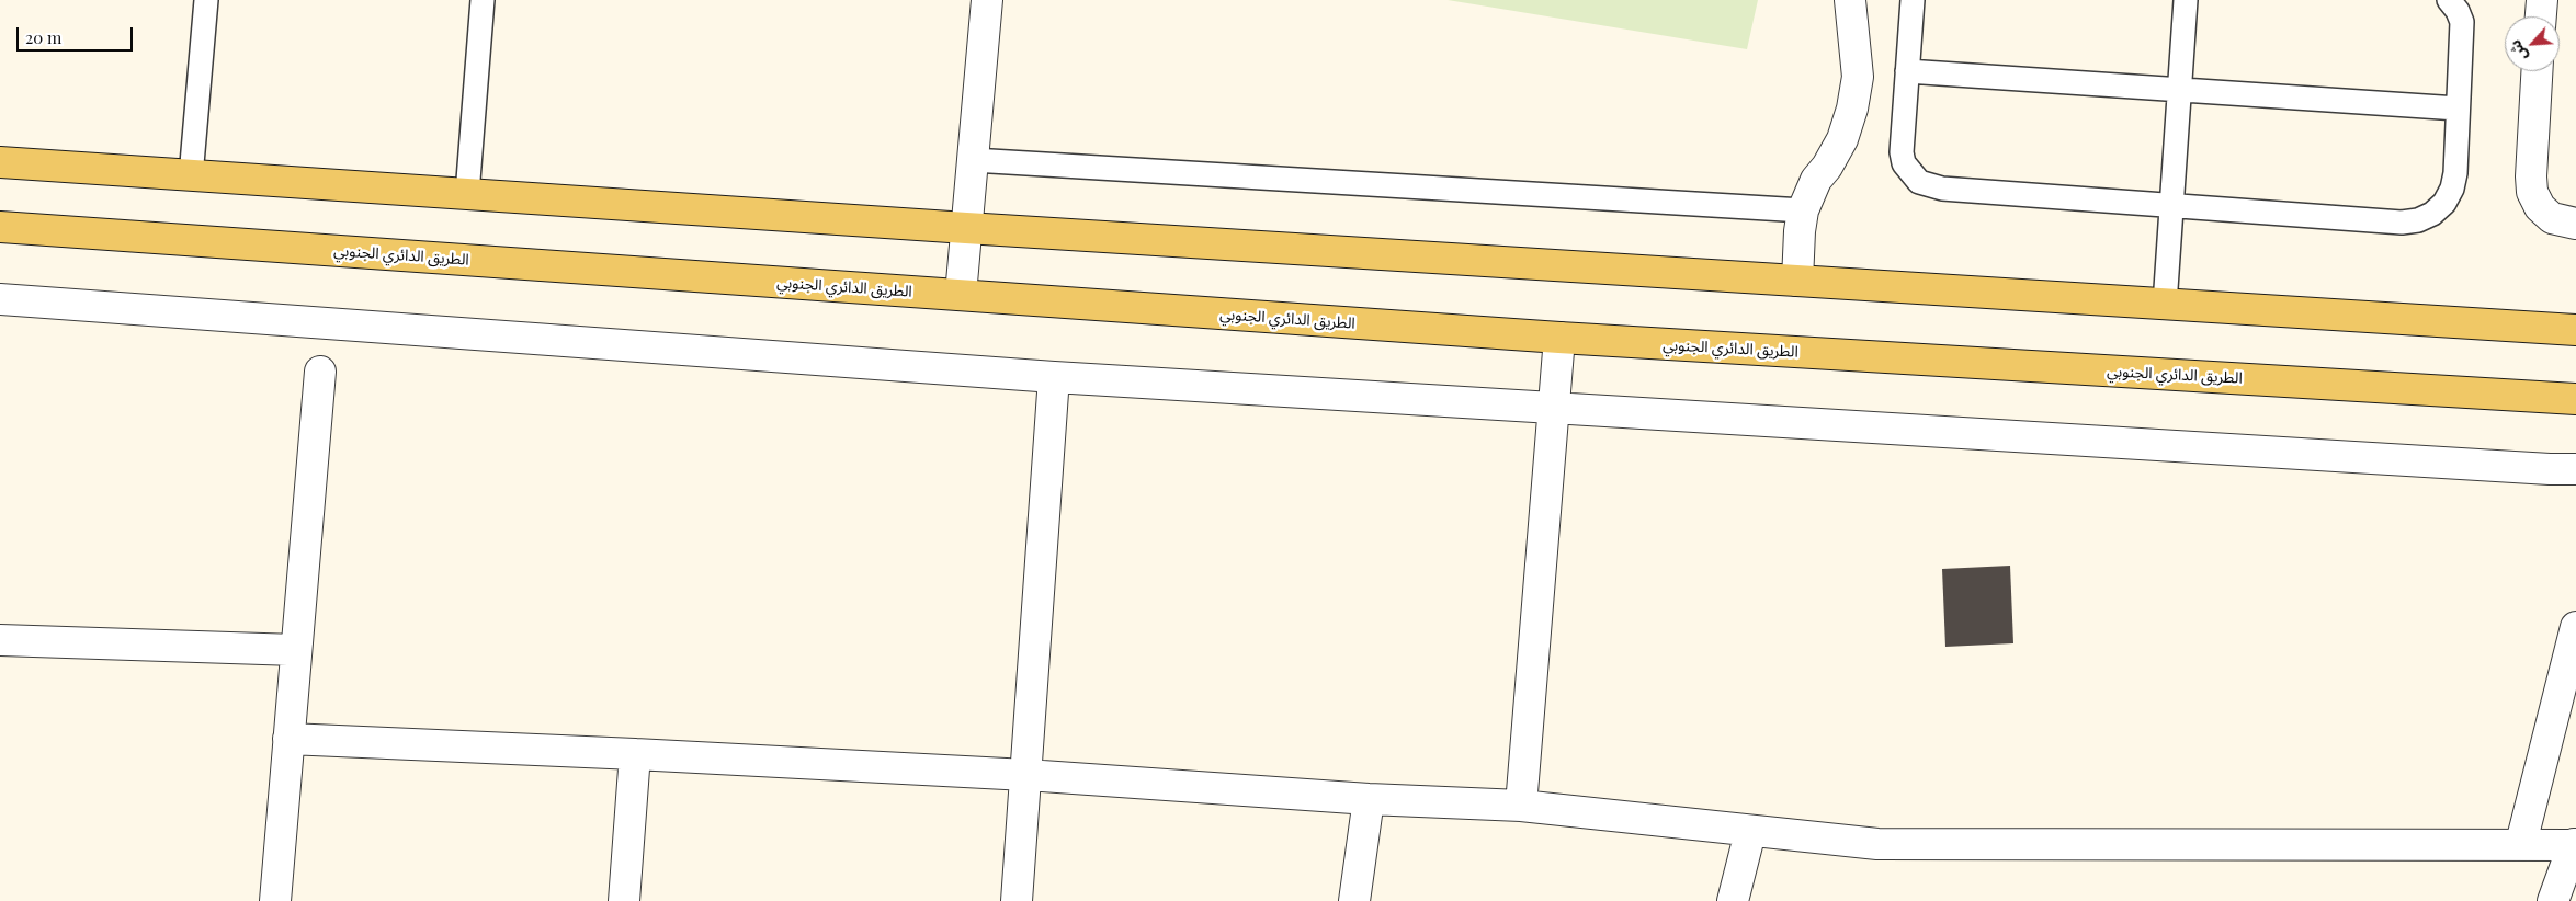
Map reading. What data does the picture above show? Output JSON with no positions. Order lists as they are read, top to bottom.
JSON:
{
  "streets": {
    "main road": ["الطريق الدائري الجنوبي"]
  },
  "scale_bar": "20 m",
  "north": "bottom left"
}
